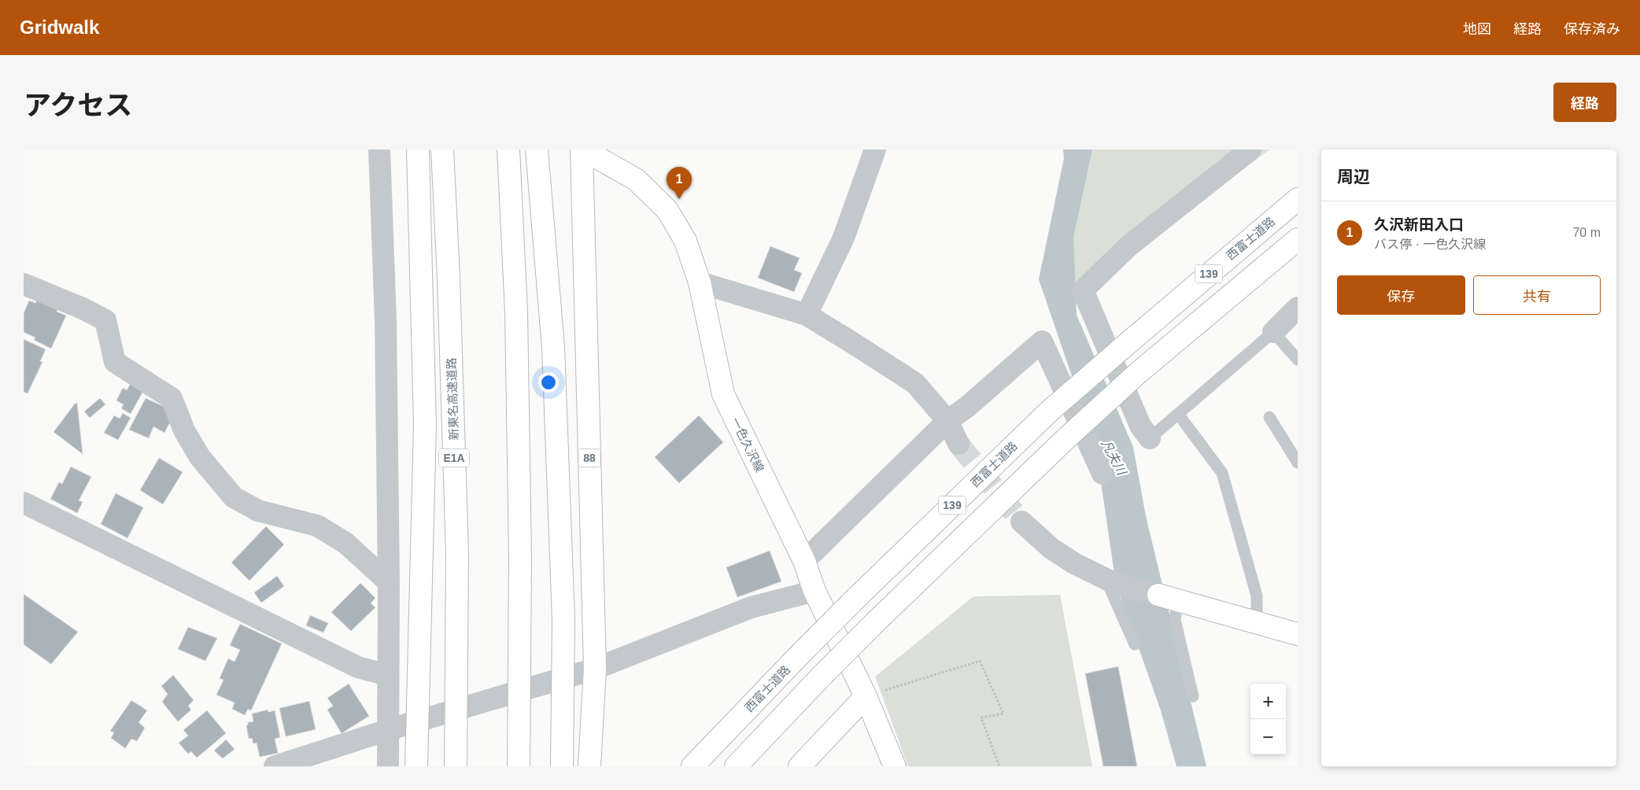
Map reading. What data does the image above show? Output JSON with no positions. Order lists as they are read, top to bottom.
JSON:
{
  "streets": {
    "main road": [
      "西富士道路",
      "139",
      "新東名高速道路",
      "一色久沢線",
      "E1A",
      "88"
    ]
  },
  "water": ["凡夫川"],
  "page": {
    "header": "Gridwalk",
    "nav": ["地図", "経路", "保存済み"],
    "title": "アクセス",
    "buttons": [
      "経路",
      ["保存", "共有"]
    ],
    "heading": "周辺",
    "pins": "1",
    "list": [
      {
        "mark": "1",
        "name": "久沢新田入口",
        "note": "バス停 · 一色久沢線",
        "value": "70 m"
      }
    ],
    "map_buttons": ["+", "−"]
  }
}
